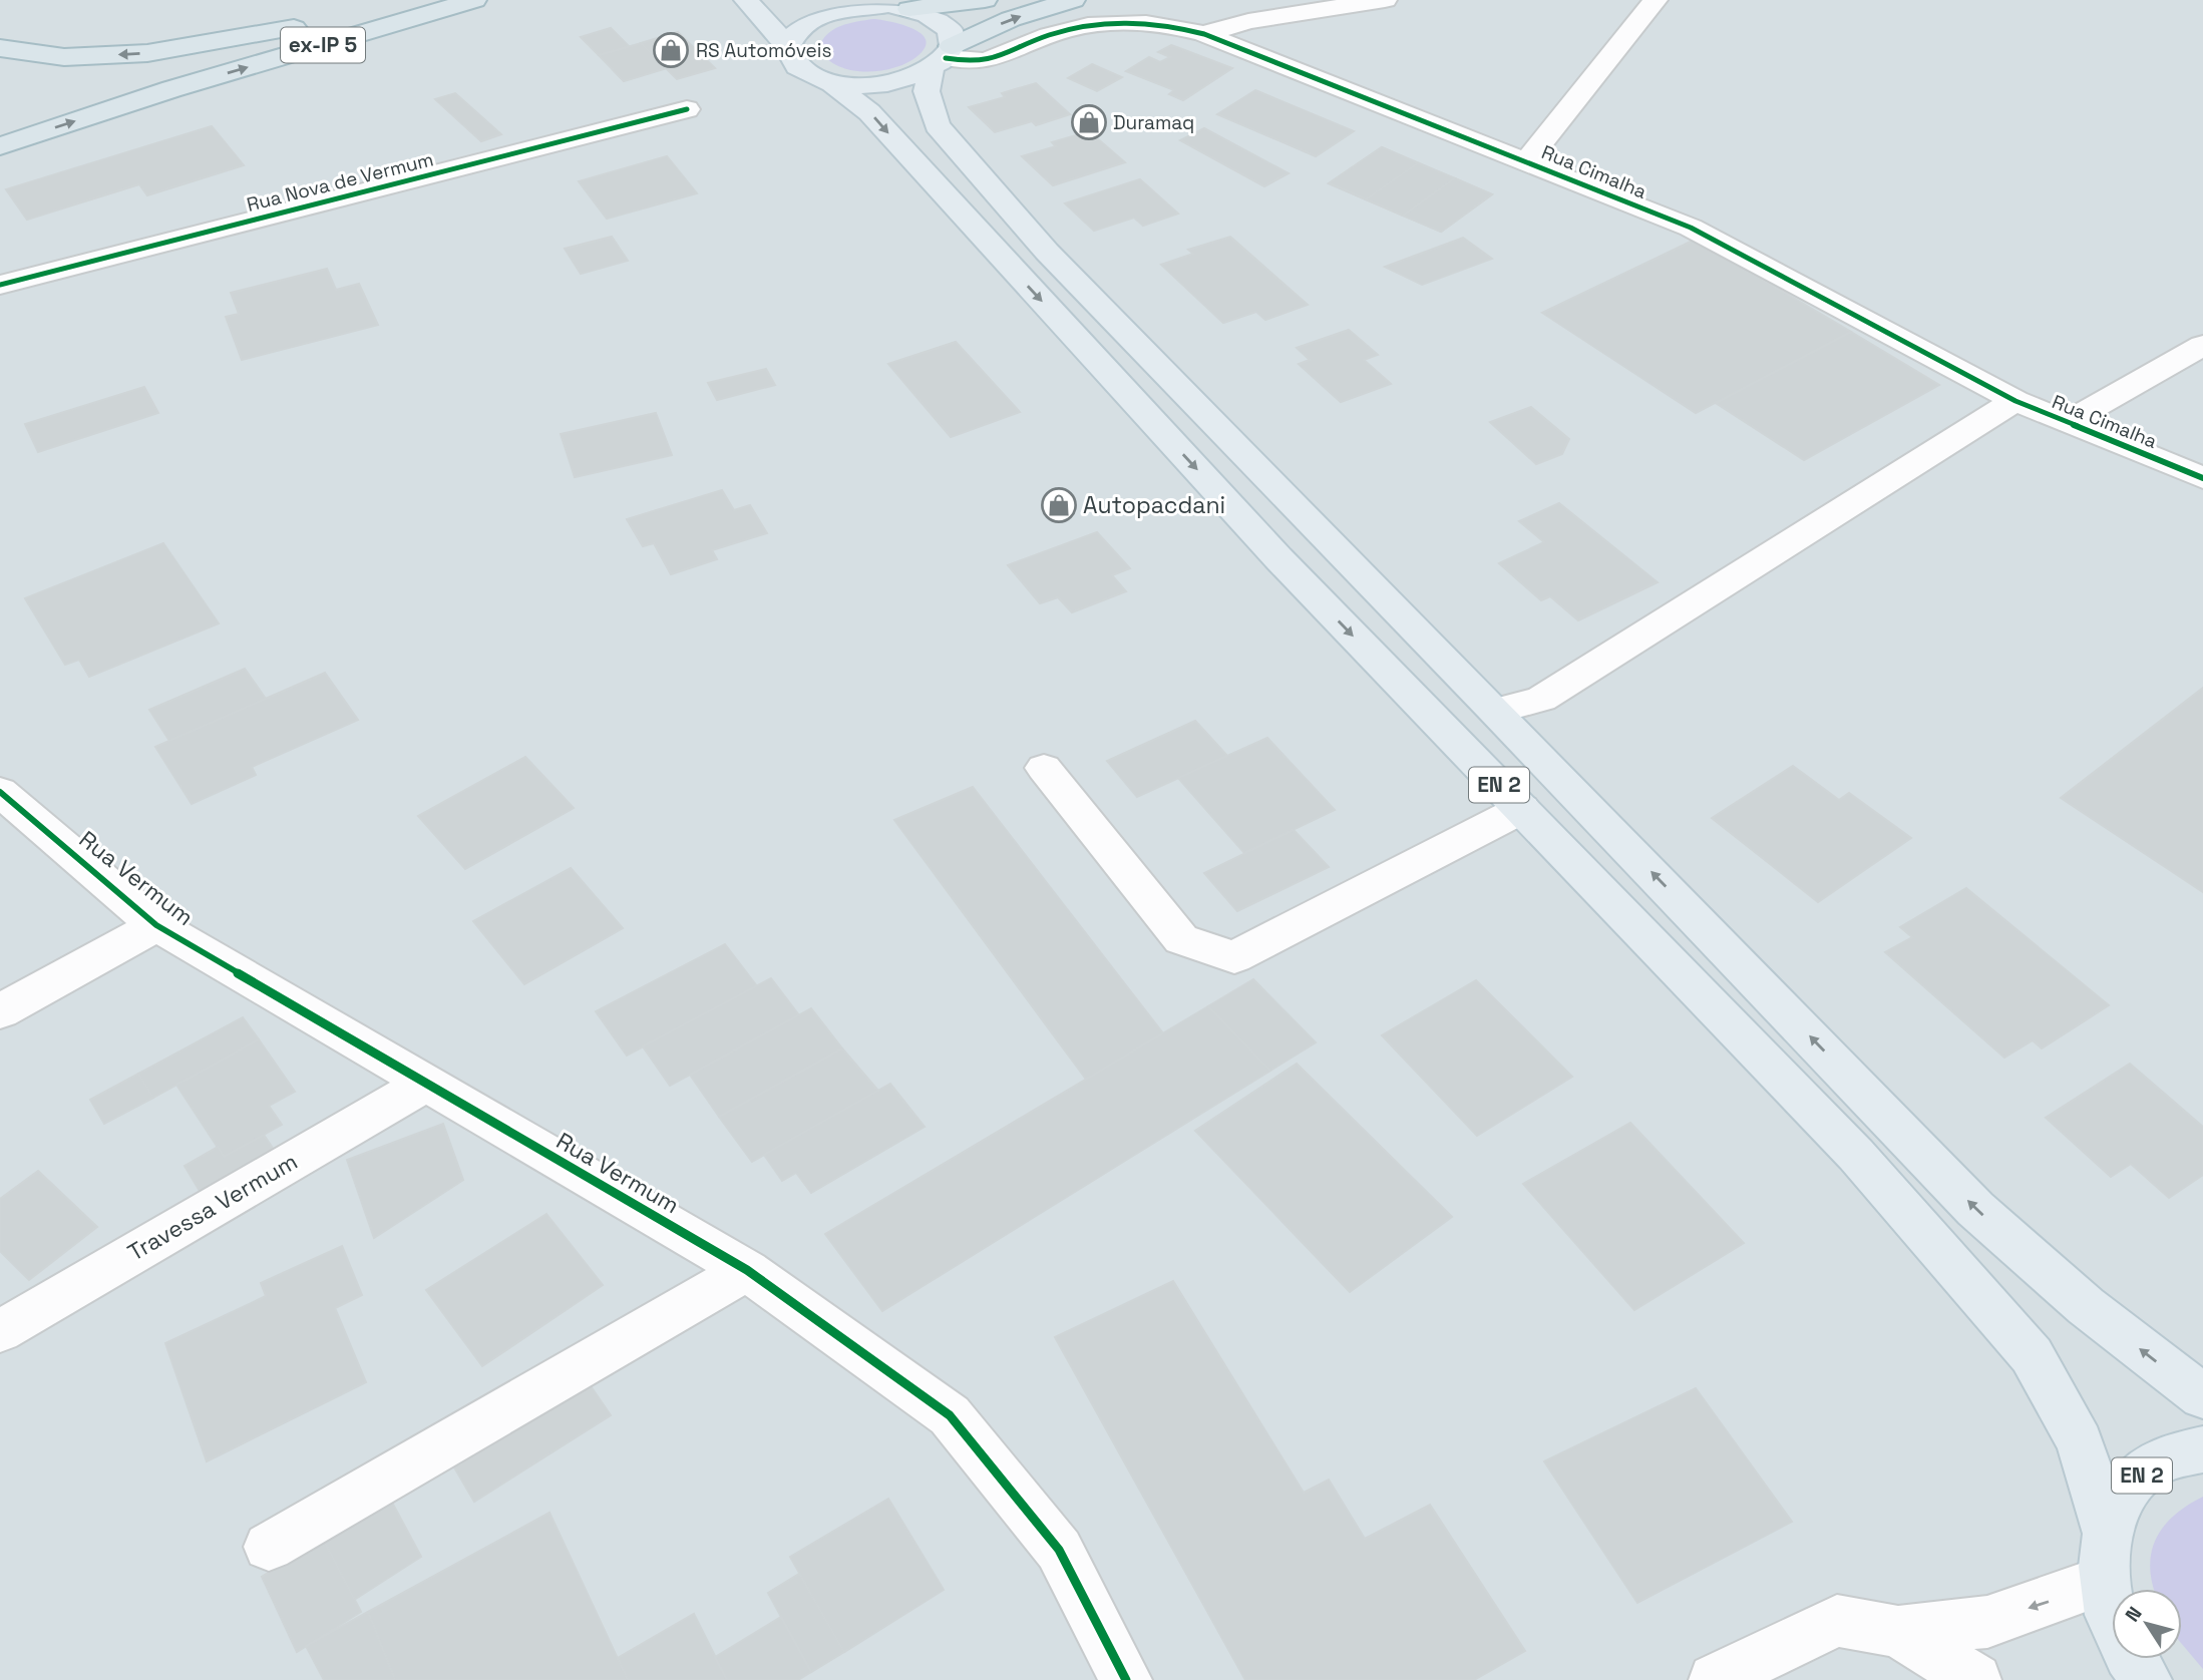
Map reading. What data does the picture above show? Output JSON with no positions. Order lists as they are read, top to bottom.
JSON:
{
  "streets": {
    "highway": ["ex-IP 5"],
    "main road": ["EN 2"],
    "street": [
      "Rua Cimalha",
      "Rua Nova de Vermum",
      "Rua Vermum",
      "Travessa Vermum"
    ]
  },
  "crossings": [
    ["Rua Cimalha", "EN 2"],
    ["Rua Vermum", "Travessa Vermum"]
  ],
  "places": {
    "shop": ["RS Automóveis", "Duramaq", "Autopacdani"]
  },
  "north": "top left"
}
